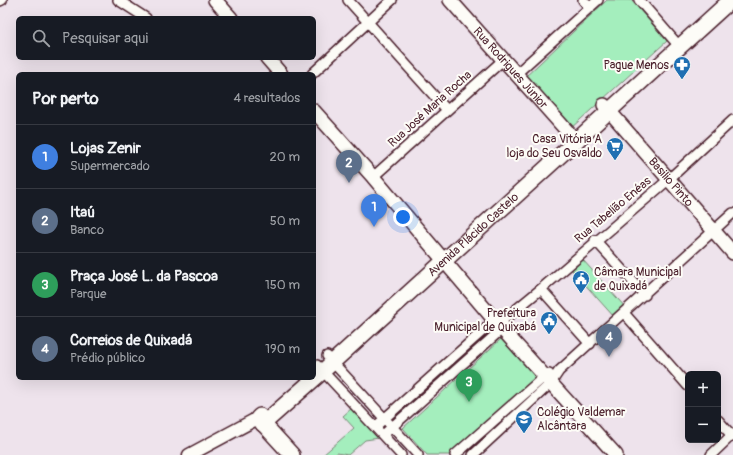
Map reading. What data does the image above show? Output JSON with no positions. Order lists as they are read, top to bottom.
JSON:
{
  "streets": {
    "main road": ["Rua Rodrigues Júnior", "Basilio Pinto", "Avenida Plácido Castelo"],
    "street": ["Rua José Maria Rocha", "Rua Tabelião Enéas"]
  },
  "crossings": [
    ["Rua Rodrigues Júnior", "Rua José Maria Rocha"],
    ["Rua Rodrigues Júnior", "Avenida Plácido Castelo"],
    ["Basilio Pinto", "Rua Tabelião Enéas"],
    ["Basilio Pinto", "Avenida Plácido Castelo"]
  ],
  "places": {
    "pharmacy": ["Pague Menos"],
    "supermarket": ["Casa Vitória A loja do Seu Osvaldo"],
    "public building": ["Câmara Municipal de Quixadá", "Prefeitura Municipal de Quixabá"],
    "school or university": ["Colégio Valdemar Alcântara"]
  },
  "page": {
    "search": "Pesquisar aqui",
    "heading": ["Por perto", "4 resultados"],
    "list": [
      {
        "mark": "1",
        "name": "Lojas Zenir",
        "note": "Supermercado",
        "value": "20 m"
      },
      {
        "mark": "2",
        "name": "Itaú",
        "note": "Banco",
        "value": "50 m"
      },
      {
        "mark": "3",
        "name": "Praça José L. da Pascoa",
        "note": "Parque",
        "value": "150 m"
      },
      {
        "mark": "4",
        "name": "Correios de Quixadá",
        "note": "Prédio público",
        "value": "190 m"
      }
    ],
    "pins": [
      "2",
      "1",
      "4",
      "3"
    ],
    "map_buttons": ["+", "−"]
  }
}
